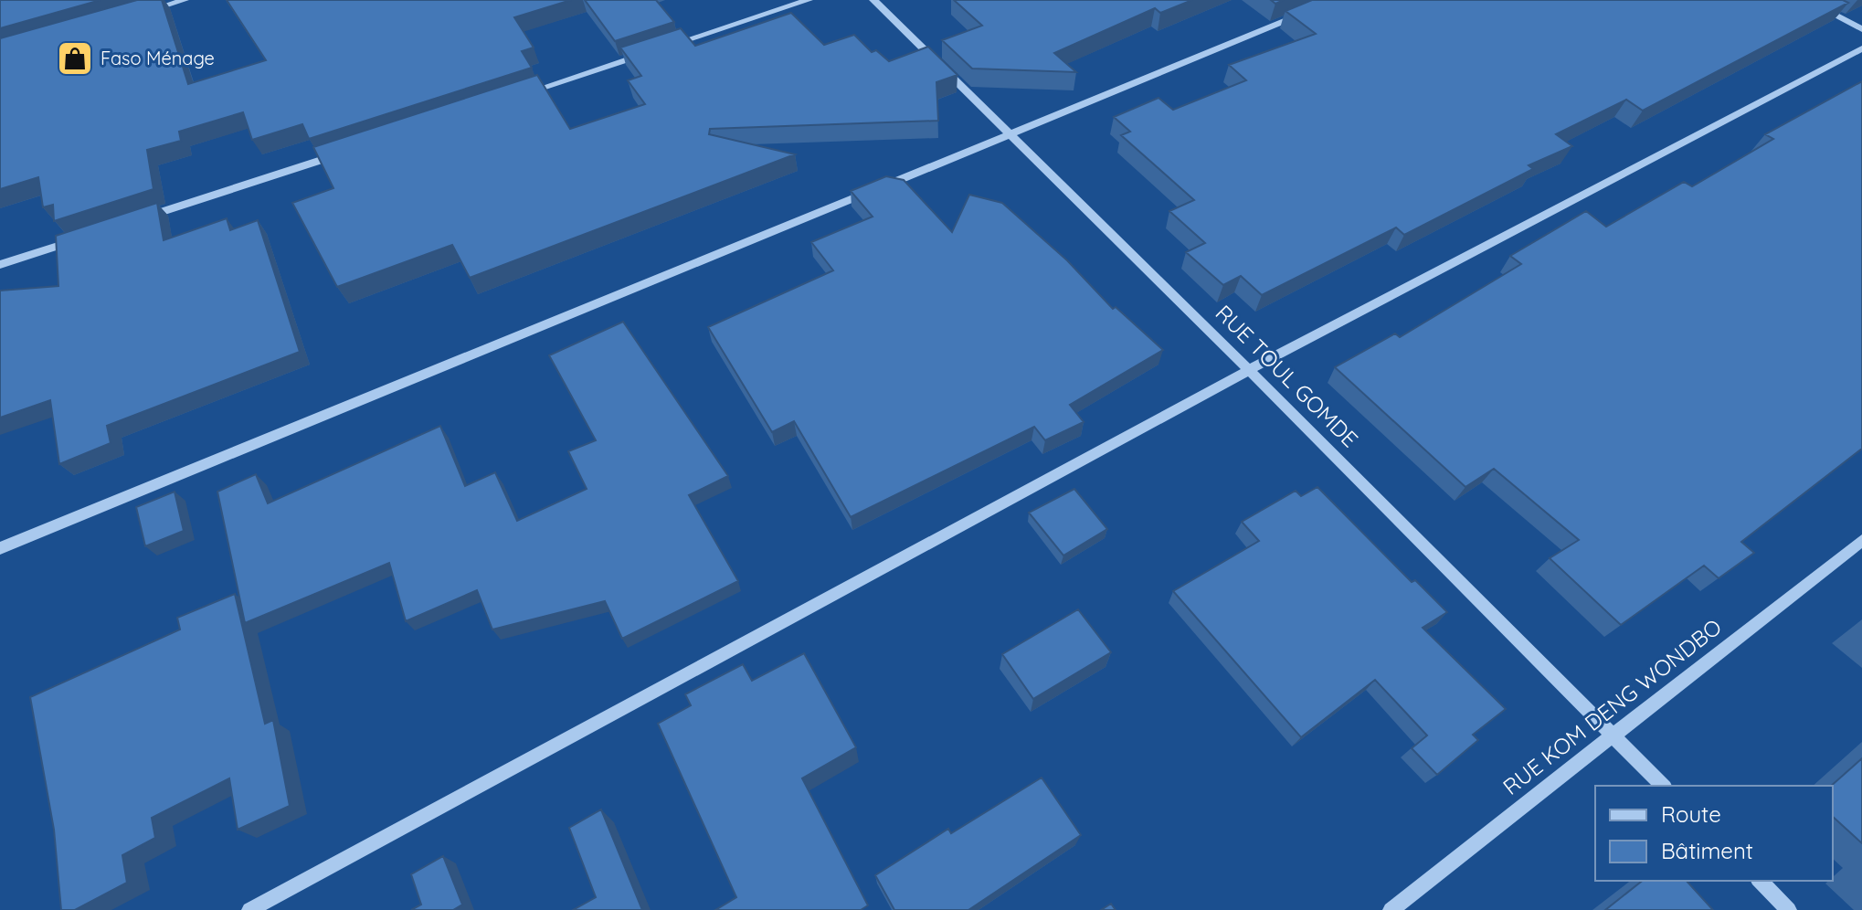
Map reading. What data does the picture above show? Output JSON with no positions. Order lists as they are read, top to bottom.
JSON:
{
  "streets": {
    "street": ["RUE TOUL GOMDE", "RUE KOM DENG WONDBO"]
  },
  "crossings": [
    ["RUE TOUL GOMDE", "RUE KOM DENG WONDBO"]
  ],
  "places": {
    "shop": ["Faso Ménage"]
  },
  "legend": ["Route", "Bâtiment"]
}
